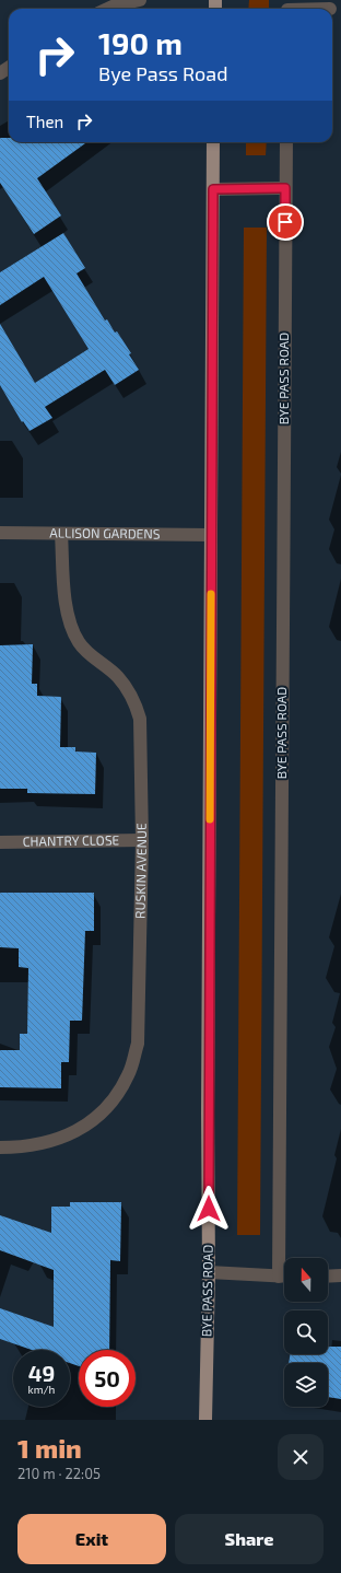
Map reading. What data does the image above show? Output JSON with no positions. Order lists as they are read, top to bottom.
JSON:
{
  "streets": {
    "main road": ["BYE PASS ROAD"],
    "street": ["ALLISON GARDENS", "CHANTRY CLOSE", "RUSKIN AVENUE"]
  },
  "crossings": [
    ["BYE PASS ROAD", "ALLISON GARDENS"],
    ["ALLISON GARDENS", "RUSKIN AVENUE"],
    ["CHANTRY CLOSE", "RUSKIN AVENUE"]
  ],
  "north": "top",
  "page": {
    "turn": ["190 m", "Bye Pass Road"],
    "then": "Then",
    "speed": "49 km/h",
    "limit": "50",
    "heading": ["1 min", "210 m · 22:05"],
    "buttons": ["Exit", "Share"]
  }
}
